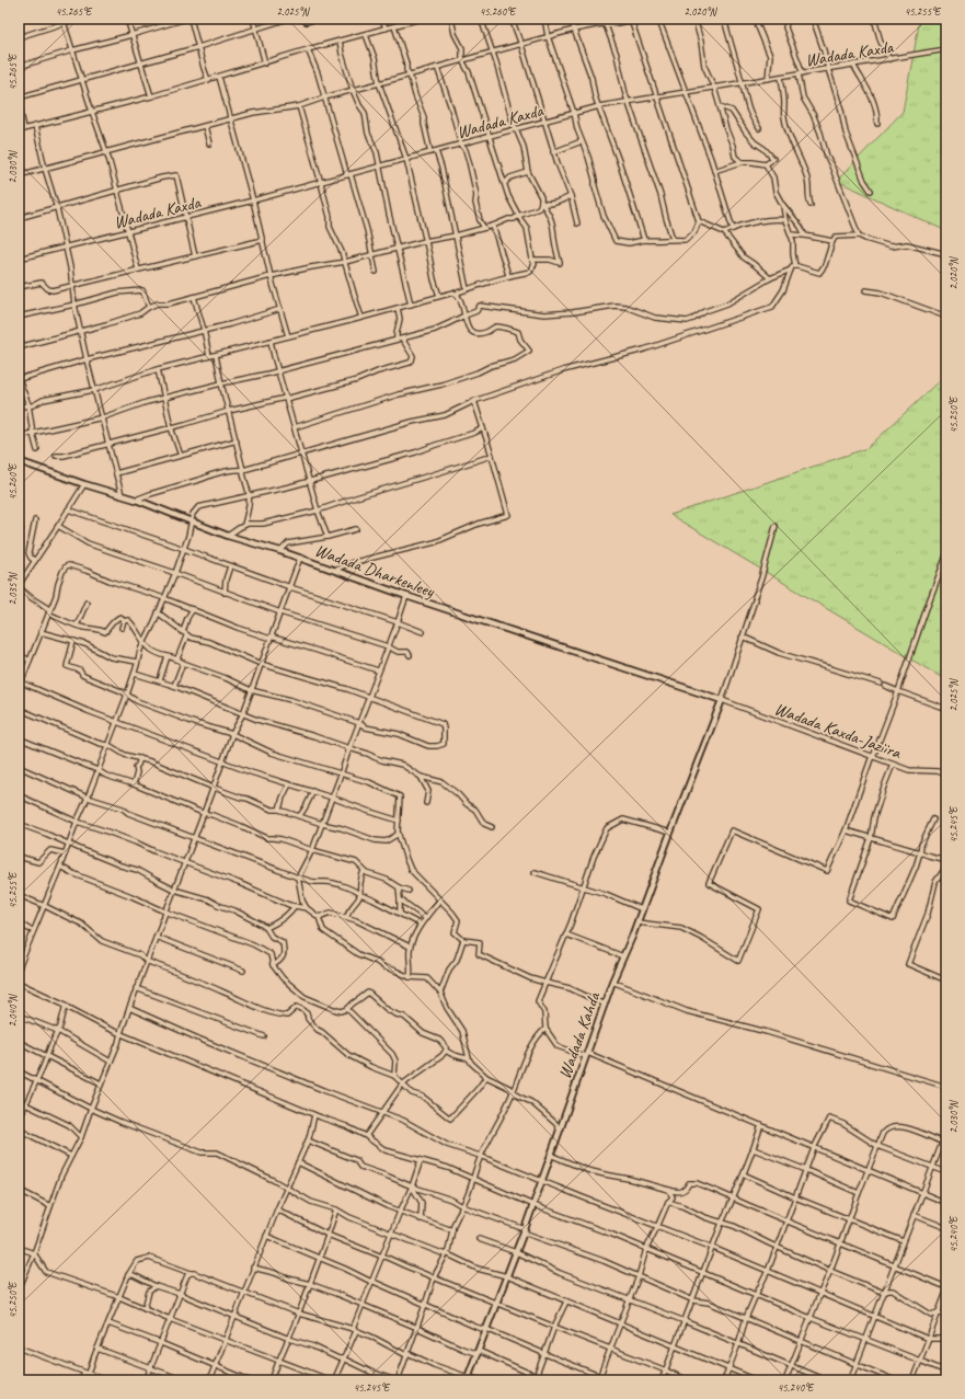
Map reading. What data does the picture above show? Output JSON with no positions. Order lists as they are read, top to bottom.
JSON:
{
  "streets": {
    "main road": ["Wadada Dharkenleey", "Wadada Kahda"],
    "street": ["Wadada Kaxda", "Wadada Kaxda-Jaziira"]
  },
  "crossings": [
    ["Wadada Dharkenleey", "Wadada Kaxda-Jaziira"],
    ["Wadada Dharkenleey", "Wadada Kahda"],
    ["Wadada Kaxda-Jaziira", "Wadada Kahda"]
  ],
  "coordinates": [
    "45.265°E",
    "2.025°N",
    "45.260°E",
    "2.020°N",
    "45.255°E",
    "2.030°N",
    "45.250°E",
    "2.035°N",
    "45.245°E",
    "2.040°N",
    "45.240°E"
  ]
}
